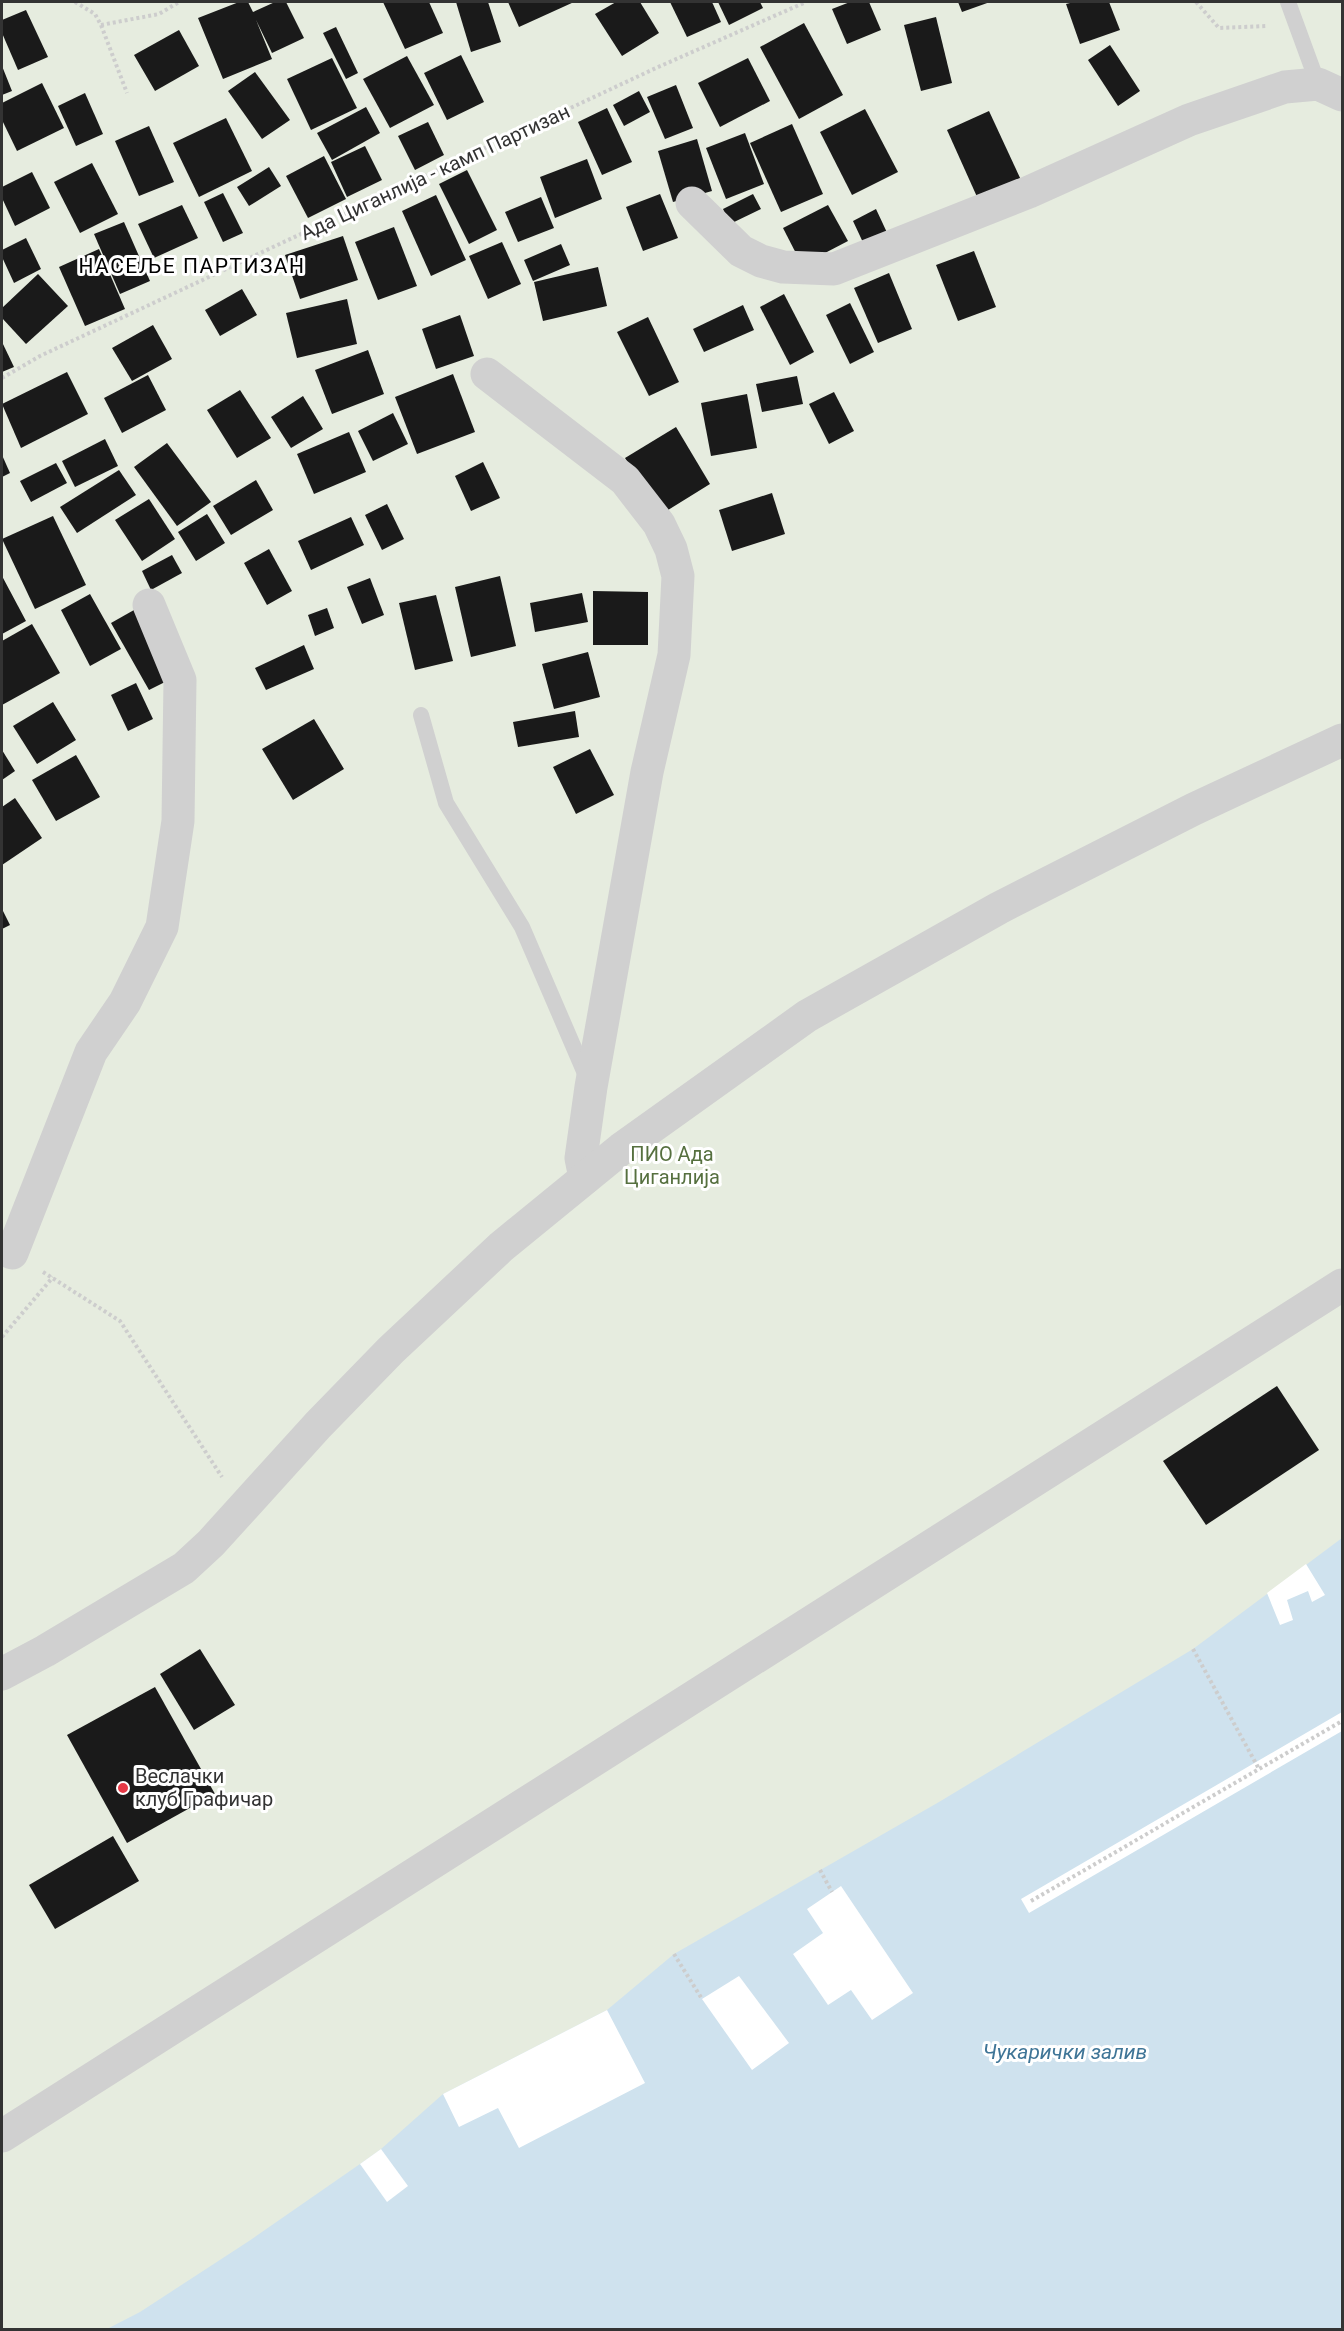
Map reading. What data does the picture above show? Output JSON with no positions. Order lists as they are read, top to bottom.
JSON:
{
  "streets": {
    "path": ["Ада Циганлија - камп Партизан"]
  },
  "districts": ["НАСЕЉЕ ПАРТИЗАН"],
  "water": ["Чукарички залив"],
  "parks": ["ПИО Ада Циганлија"],
  "places": ["Веслачки клуб Графичар"]
}
